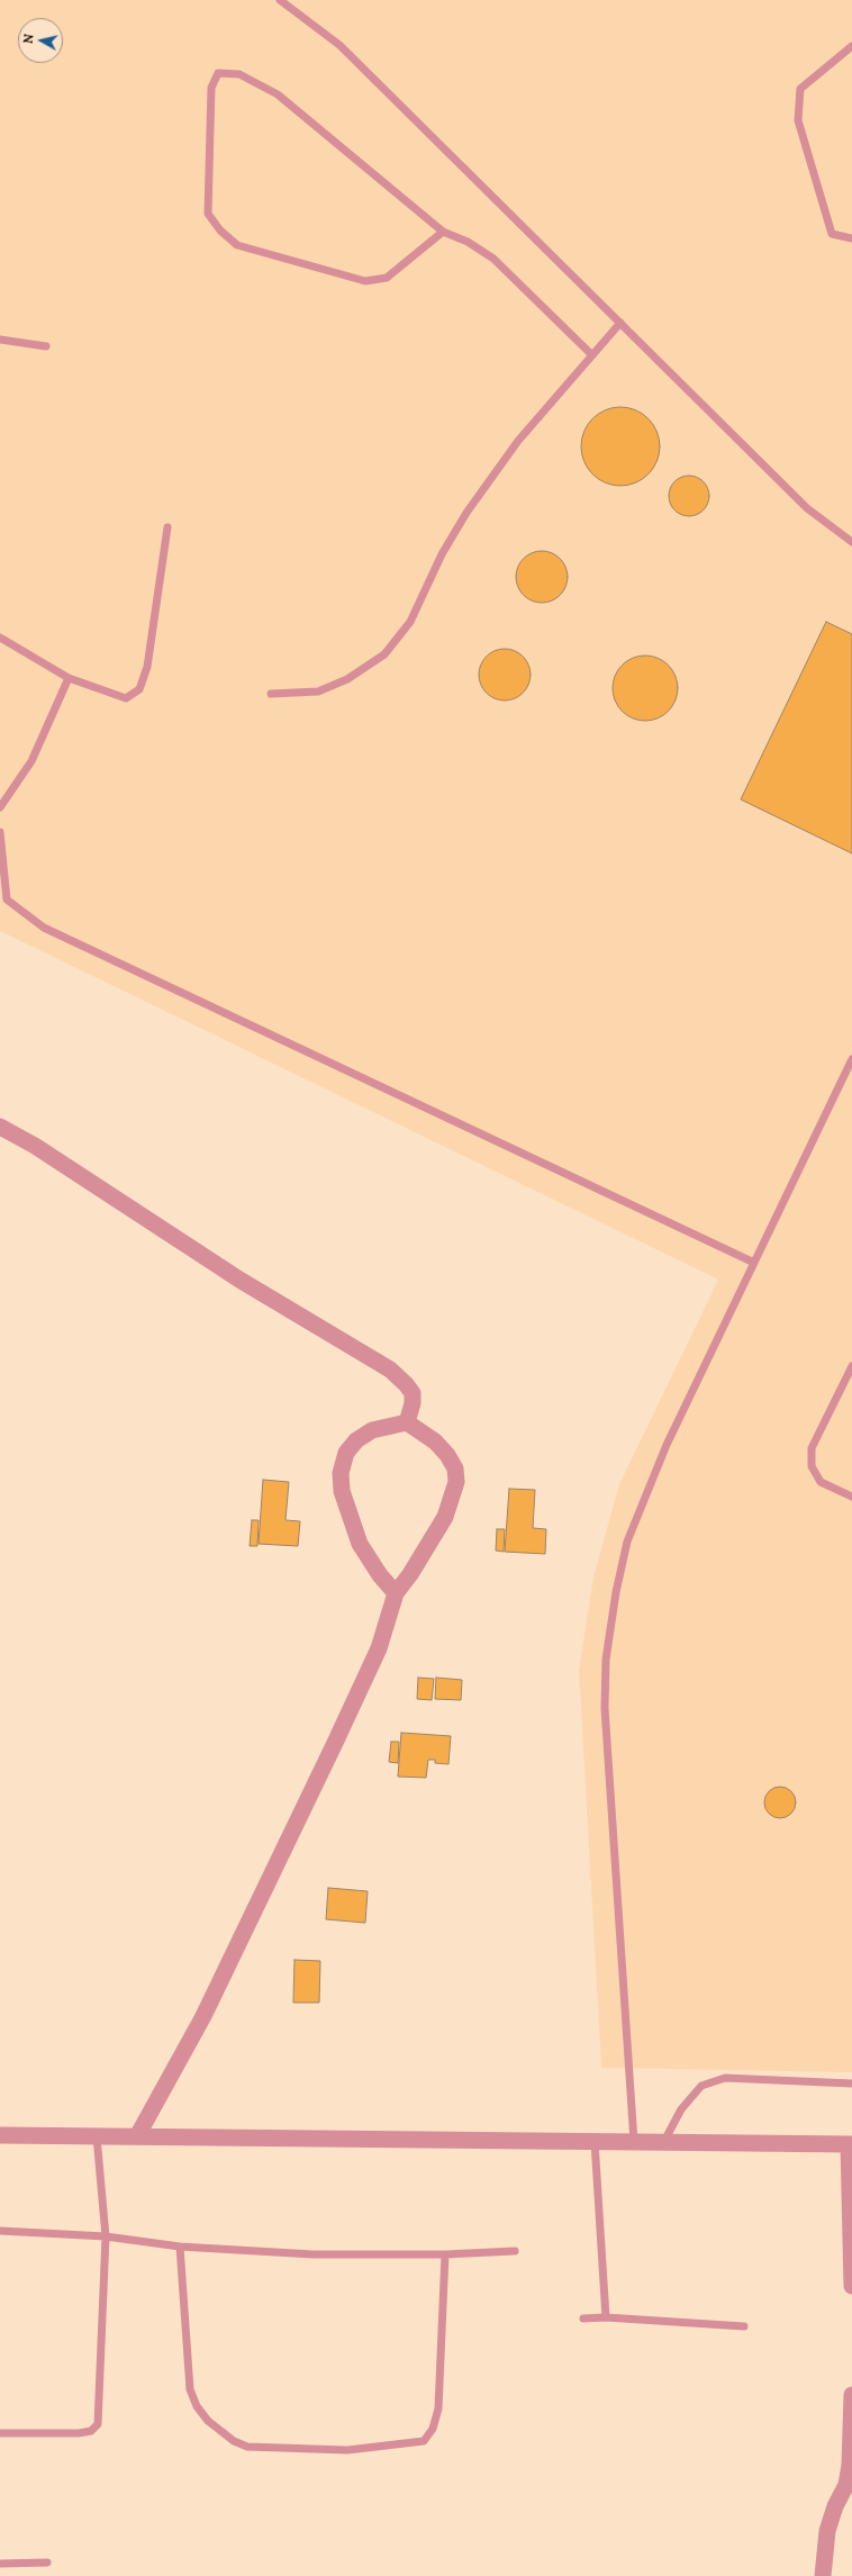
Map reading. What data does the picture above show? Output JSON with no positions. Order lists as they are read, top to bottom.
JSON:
{
  "north": "left"
}
